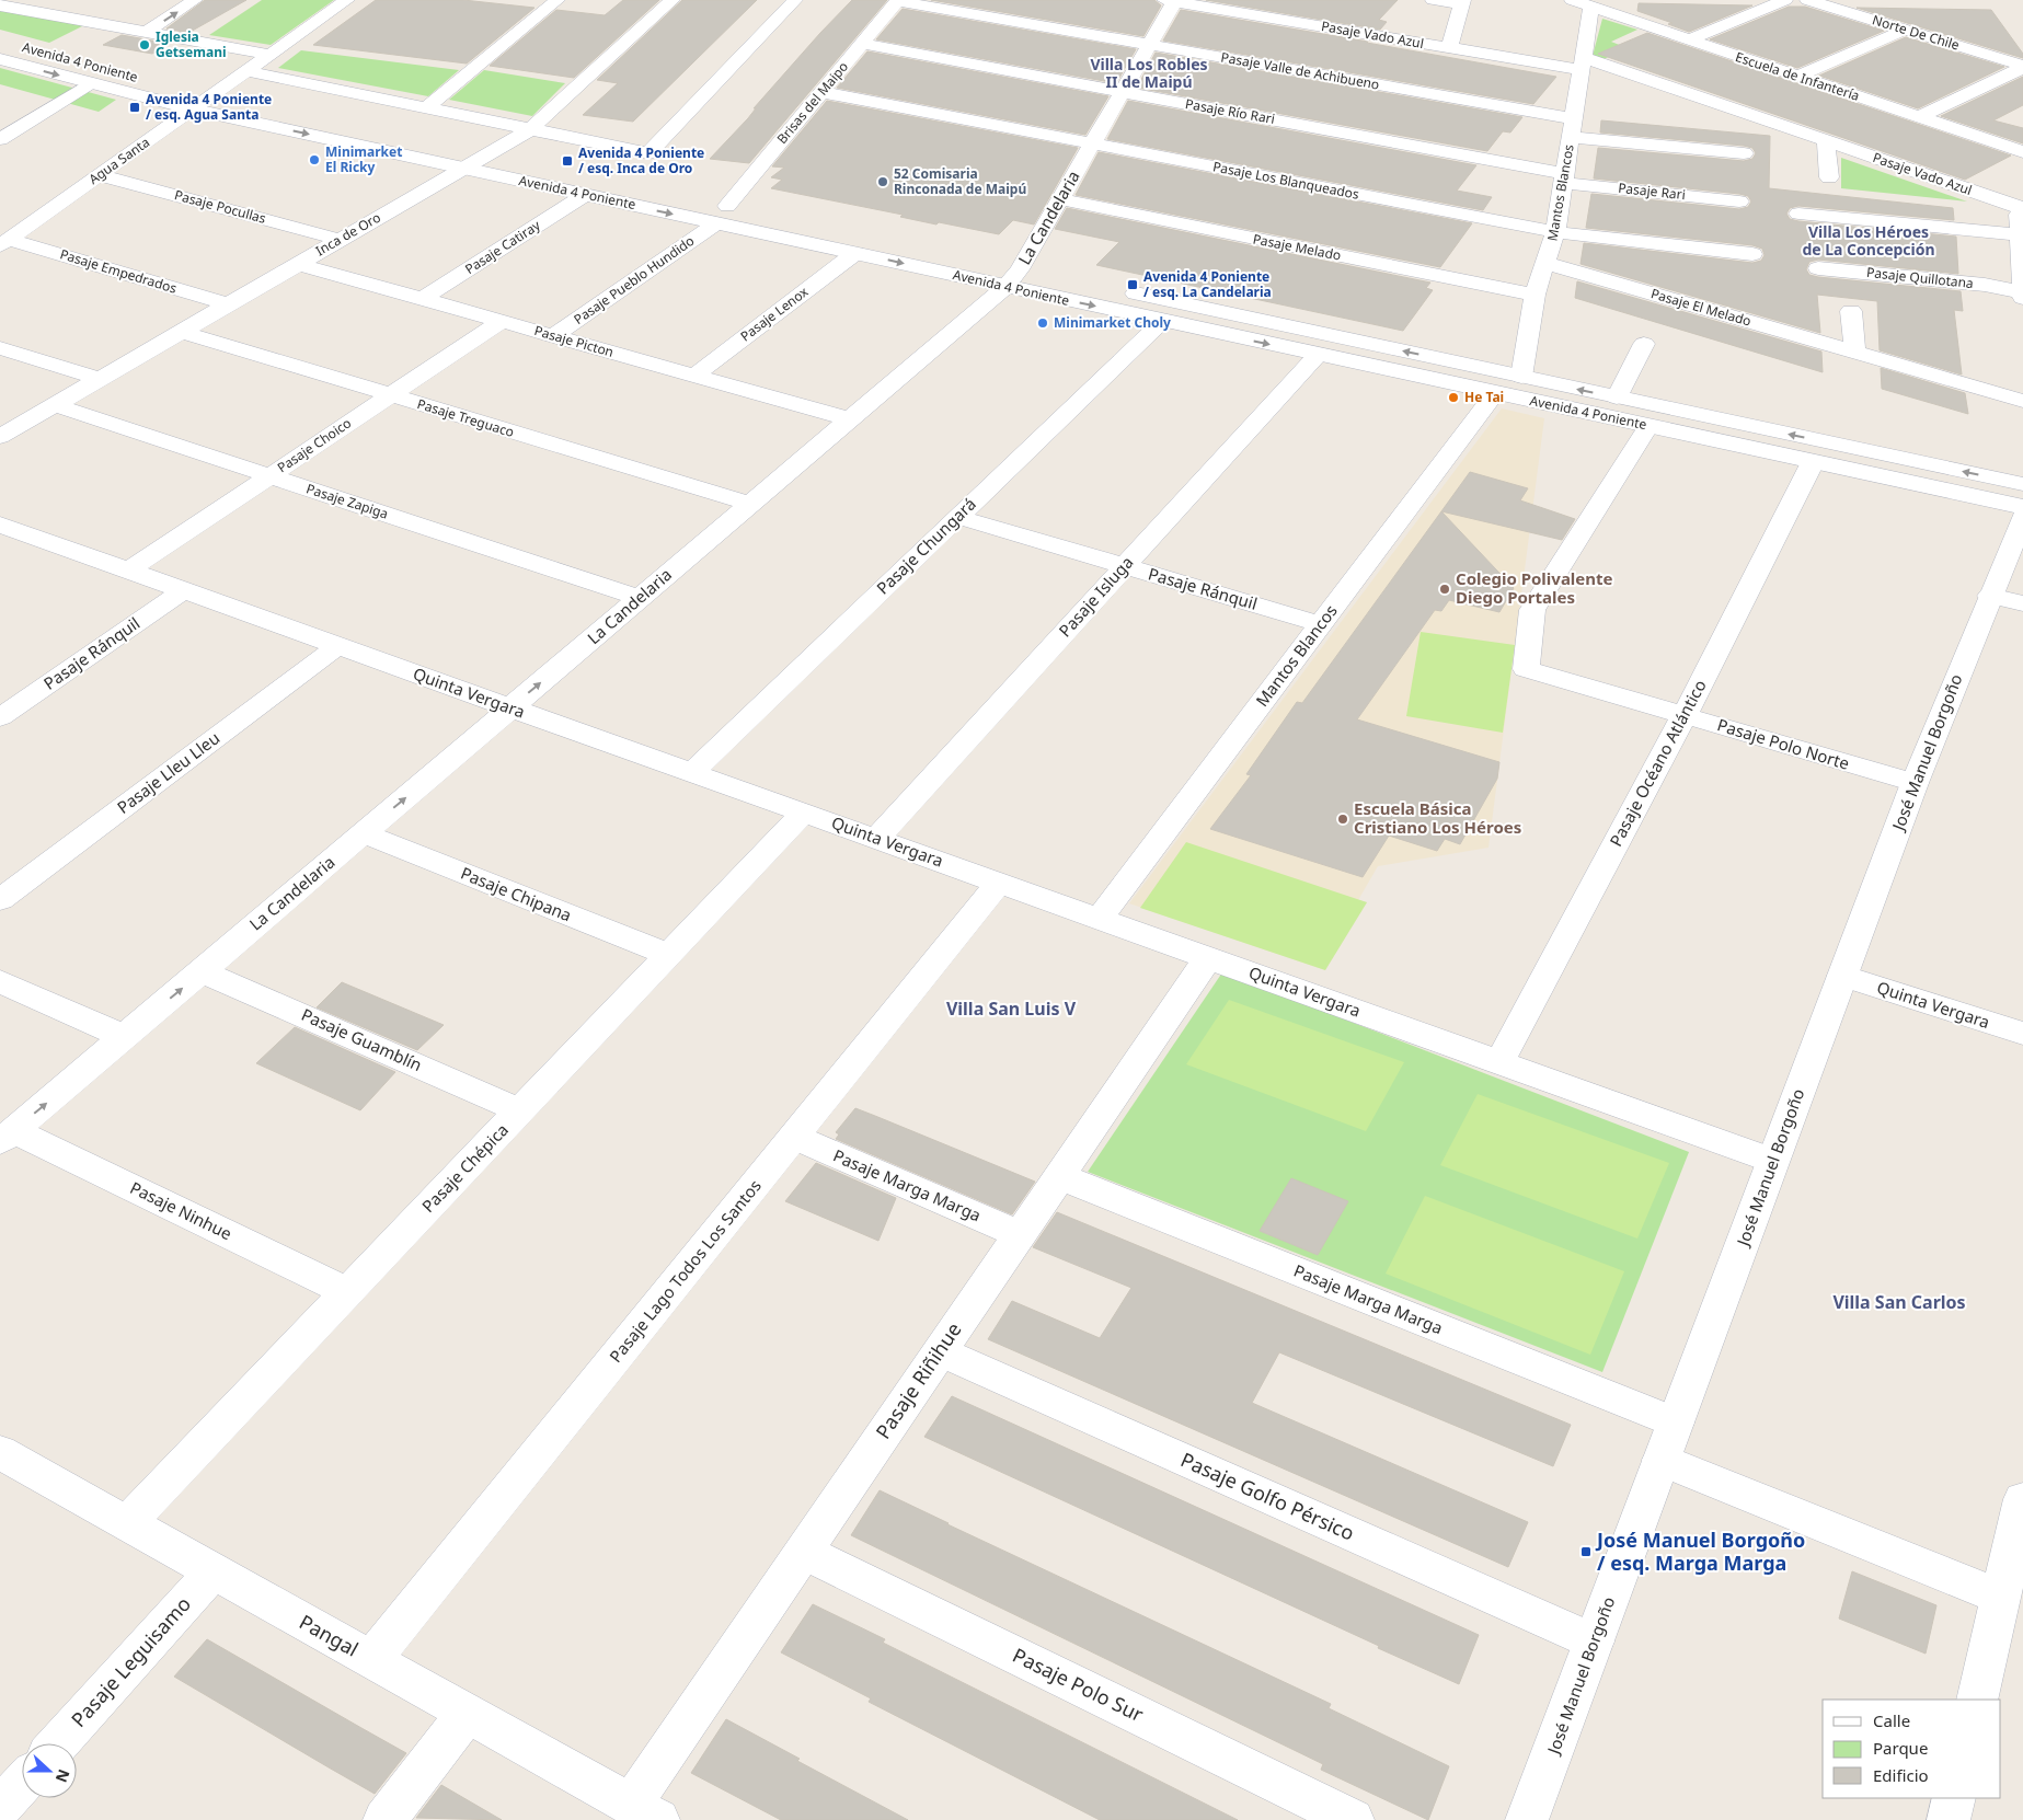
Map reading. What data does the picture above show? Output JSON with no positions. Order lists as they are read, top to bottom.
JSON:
{
  "streets": {
    "street": [
      "Norte De Chile",
      "Pasaje Vado Azul",
      "Avenida 4 Poniente",
      "Pasaje Valle de Achibueno",
      "Escuela de Infantería",
      "Brisas del Maipo",
      "Pasaje Río Rari",
      "Agua Santa",
      "Pasaje Los Blanqueados",
      "Pasaje Rari",
      "Mantos Blancos",
      "Pasaje Pocullas",
      "La Candelaria",
      "Inca de Oro",
      "Pasaje Catiray",
      "Pasaje Melado",
      "Pasaje Empedrados",
      "Pasaje Quillotana",
      "Pasaje Pueblo Hundido",
      "Pasaje El Melado",
      "Pasaje Lenox",
      "Pasaje Picton",
      "Pasaje Treguaco",
      "Pasaje Choico",
      "Pasaje Zapiga",
      "Pasaje Chungará",
      "Pasaje Ránquil",
      "Pasaje Isluga",
      "Quinta Vergara",
      "Pasaje Polo Norte",
      "José Manuel Borgoño",
      "Pasaje Océano Atlántico",
      "Pasaje Lleu Lleu",
      "Pasaje Chipana",
      "Pasaje Guamblín",
      "Pasaje Chépica",
      "Pasaje Marga Marga",
      "Pasaje Ninhue",
      "Pasaje Lago Todos Los Santos",
      "Pasaje Riñihue",
      "Pasaje Golfo Pérsico",
      "Pangal",
      "Pasaje Leguisamo",
      "Pasaje Polo Sur"
    ]
  },
  "crossings": [
    ["Pasaje Vado Azul", "Mantos Blancos"],
    ["Pasaje Vado Azul", "La Candelaria"],
    ["Avenida 4 Poniente", "Brisas del Maipo"],
    ["Avenida 4 Poniente", "Agua Santa"],
    ["Avenida 4 Poniente", "Mantos Blancos"],
    ["Avenida 4 Poniente", "La Candelaria"],
    ["Avenida 4 Poniente", "Inca de Oro"],
    ["Avenida 4 Poniente", "Pasaje Catiray"],
    ["Avenida 4 Poniente", "Pasaje Pueblo Hundido"],
    ["Avenida 4 Poniente", "Pasaje Lenox"],
    ["Avenida 4 Poniente", "Pasaje Chungará"],
    ["Avenida 4 Poniente", "Pasaje Isluga"],
    ["Avenida 4 Poniente", "Pasaje Polo Norte"],
    ["Avenida 4 Poniente", "Pasaje Océano Atlántico"],
    ["Pasaje Valle de Achibueno", "Brisas del Maipo"],
    ["Pasaje Valle de Achibueno", "Mantos Blancos"],
    ["Pasaje Valle de Achibueno", "La Candelaria"],
    ["Escuela de Infantería", "Mantos Blancos"],
    ["Brisas del Maipo", "Pasaje Río Rari"],
    ["Brisas del Maipo", "Pasaje Los Blanqueados"],
    ["Brisas del Maipo", "Pasaje Pueblo Hundido"],
    ["Pasaje Río Rari", "Pasaje Rari"],
    ["Pasaje Río Rari", "Mantos Blancos"],
    ["Pasaje Río Rari", "La Candelaria"],
    ["Agua Santa", "Pasaje Pocullas"],
    ["Agua Santa", "Pasaje Empedrados"],
    ["Pasaje Los Blanqueados", "Mantos Blancos"],
    ["Pasaje Los Blanqueados", "La Candelaria"],
    ["Pasaje Rari", "Mantos Blancos"],
    ["Mantos Blancos", "Pasaje Melado"],
    ["Mantos Blancos", "Pasaje El Melado"],
    ["Mantos Blancos", "Pasaje Ránquil"],
    ["Mantos Blancos", "Quinta Vergara"],
    ["Pasaje Pocullas", "Inca de Oro"],
    ["La Candelaria", "Pasaje Melado"],
    ["La Candelaria", "Pasaje Picton"],
    ["La Candelaria", "Pasaje Treguaco"],
    ["La Candelaria", "Pasaje Zapiga"],
    ["La Candelaria", "Quinta Vergara"],
    ["La Candelaria", "Pasaje Chipana"],
    ["La Candelaria", "Pasaje Guamblín"],
    ["La Candelaria", "Pasaje Ninhue"],
    ["Inca de Oro", "Pasaje Empedrados"],
    ["Inca de Oro", "Pasaje Picton"],
    ["Inca de Oro", "Pasaje Treguaco"],
    ["Inca de Oro", "Pasaje Zapiga"],
    ["Pasaje Catiray", "Pasaje Picton"],
    ["Pasaje Pueblo Hundido", "Pasaje Picton"],
    ["Pasaje Lenox", "Pasaje Picton"],
    ["Pasaje Picton", "Pasaje Choico"],
    ["Pasaje Treguaco", "Pasaje Choico"],
    ["Pasaje Choico", "Pasaje Zapiga"],
    ["Pasaje Choico", "Quinta Vergara"],
    ["Pasaje Chungará", "Pasaje Ránquil"],
    ["Pasaje Chungará", "Quinta Vergara"],
    ["Pasaje Ránquil", "Pasaje Isluga"],
    ["Pasaje Ránquil", "Quinta Vergara"],
    ["Pasaje Isluga", "Quinta Vergara"],
    ["Quinta Vergara", "José Manuel Borgoño"],
    ["Quinta Vergara", "Pasaje Océano Atlántico"],
    ["Quinta Vergara", "Pasaje Lleu Lleu"],
    ["Quinta Vergara", "Pasaje Chépica"],
    ["Quinta Vergara", "Pasaje Lago Todos Los Santos"],
    ["Quinta Vergara", "Pasaje Riñihue"],
    ["Pasaje Polo Norte", "José Manuel Borgoño"],
    ["Pasaje Polo Norte", "Pasaje Océano Atlántico"],
    ["José Manuel Borgoño", "Pasaje Marga Marga"],
    ["José Manuel Borgoño", "Pasaje Golfo Pérsico"],
    ["Pasaje Chipana", "Pasaje Chépica"],
    ["Pasaje Guamblín", "Pasaje Chépica"],
    ["Pasaje Chépica", "Pasaje Ninhue"],
    ["Pasaje Chépica", "Pangal"],
    ["Pasaje Marga Marga", "Pasaje Lago Todos Los Santos"],
    ["Pasaje Marga Marga", "Pasaje Riñihue"],
    ["Pasaje Lago Todos Los Santos", "Pangal"],
    ["Pasaje Riñihue", "Pasaje Golfo Pérsico"],
    ["Pasaje Riñihue", "Pangal"],
    ["Pasaje Riñihue", "Pasaje Polo Sur"],
    ["Pangal", "Pasaje Leguisamo"]
  ],
  "one_way": ["La Candelaria"],
  "districts": [
    "Villa Los Robles II de Maipú",
    "Villa Los Héroes de La Concepción",
    "Villa San Luis V",
    "Villa San Carlos"
  ],
  "places": {
    "other": [
      "Iglesia Getsemani",
      "Minimarket El Ricky",
      "52 Comisaria Rinconada de Maipú",
      "Minimarket Choly",
      "He Tai",
      "Colegio Polivalente Diego Portales",
      "Escuela Básica Cristiano Los Héroes"
    ],
    "transit": [
      "Avenida 4 Poniente / esq. Agua Santa",
      "Avenida 4 Poniente / esq. Inca de Oro",
      "Avenida 4 Poniente / esq. La Candelaria",
      "José Manuel Borgoño / esq. Marga Marga"
    ]
  },
  "legend": ["Calle", "Parque", "Edificio"],
  "north": "right"
}
